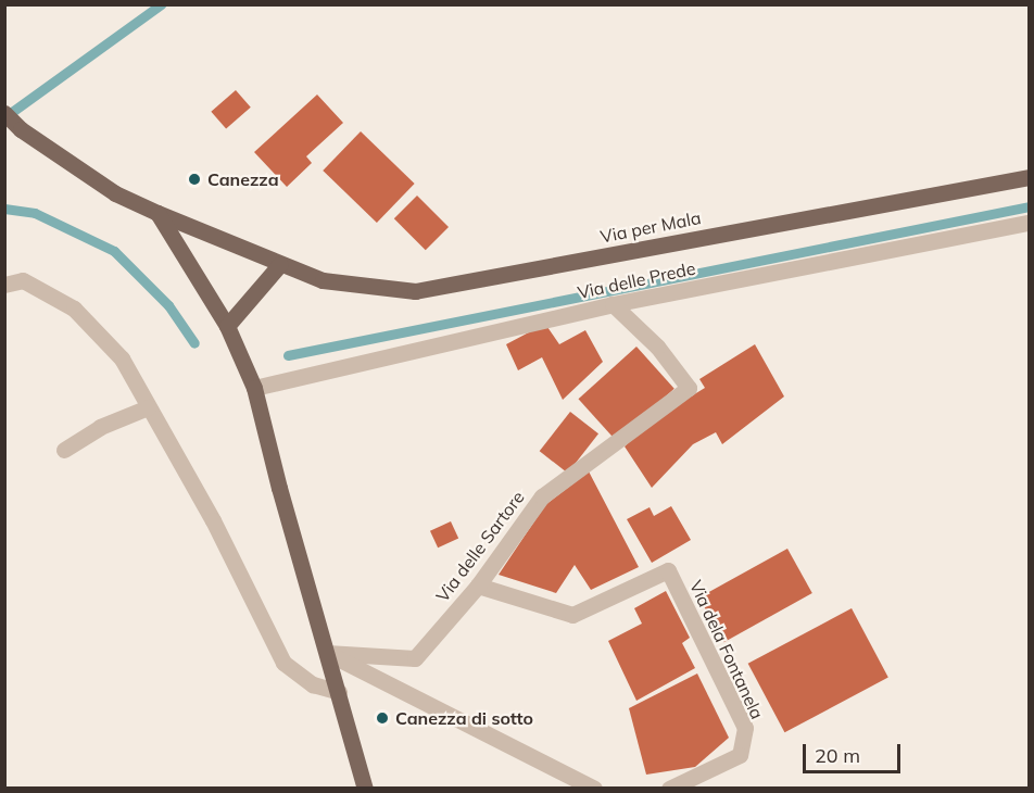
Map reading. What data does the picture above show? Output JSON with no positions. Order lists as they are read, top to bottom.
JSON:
{
  "streets": {
    "main road": ["Via per Mala"],
    "street": ["Via delle Prede", "Via delle Sartore", "Via dela Fontanela"]
  },
  "crossings": [
    ["Via delle Prede", "Via delle Sartore"],
    ["Via delle Sartore", "Via dela Fontanela"]
  ],
  "places": ["Canezza", "Canezza di sotto"],
  "scale_bar": "20 m"
}
